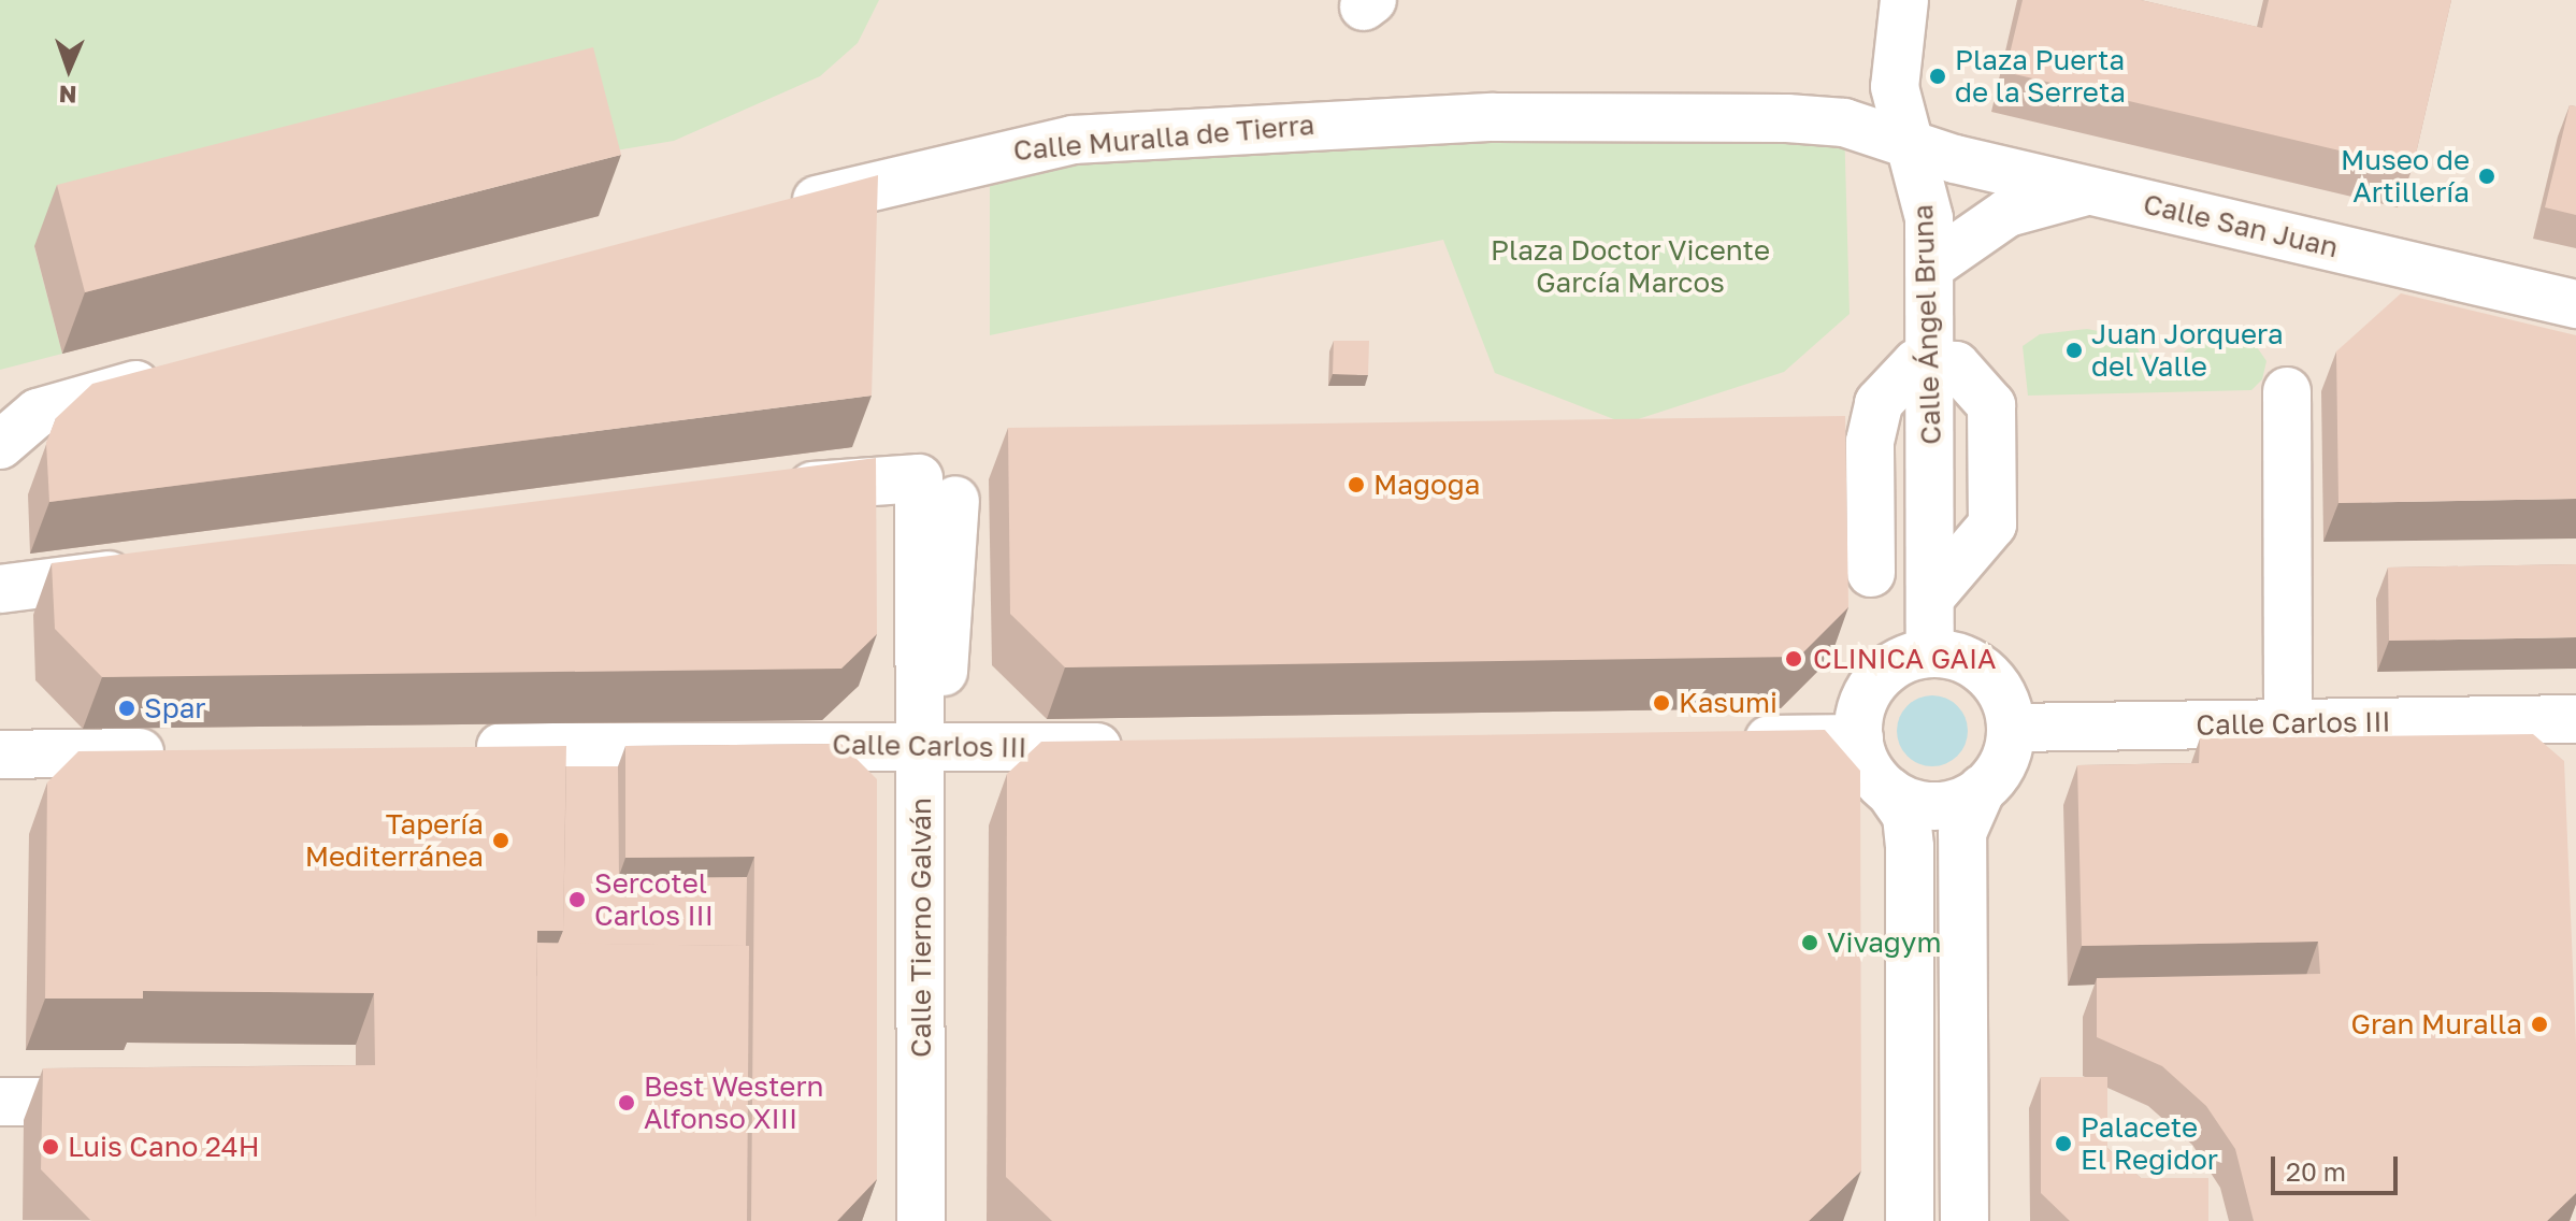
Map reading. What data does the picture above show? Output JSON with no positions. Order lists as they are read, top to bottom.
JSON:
{
  "streets": {
    "street": [
      "Calle Muralla de Tierra",
      "Calle San Juan",
      "Calle Ángel Bruna",
      "Calle Carlos III",
      "Calle Tierno Galván"
    ]
  },
  "crossings": [
    ["Calle Muralla de Tierra", "Calle San Juan"],
    ["Calle Muralla de Tierra", "Calle Ángel Bruna"],
    ["Calle San Juan", "Calle Ángel Bruna"],
    ["Calle Ángel Bruna", "Calle Carlos III"],
    ["Calle Carlos III", "Calle Tierno Galván"]
  ],
  "parks": ["Plaza Doctor Vicente García Marcos"],
  "places": [
    "Plaza Puerta de la Serreta",
    "Museo de Artillería",
    "Juan Jorquera del Valle",
    "Magoga",
    "CLINICA GAIA",
    "Kasumi",
    "Spar",
    "Tapería Mediterránea",
    "Sercotel Carlos III",
    "Vivagym",
    "Gran Muralla",
    "Best Western Alfonso XIII",
    "Palacete El Regidor",
    "Luis Cano 24H"
  ],
  "scale_bar": "20 m",
  "north": "bottom"
}
